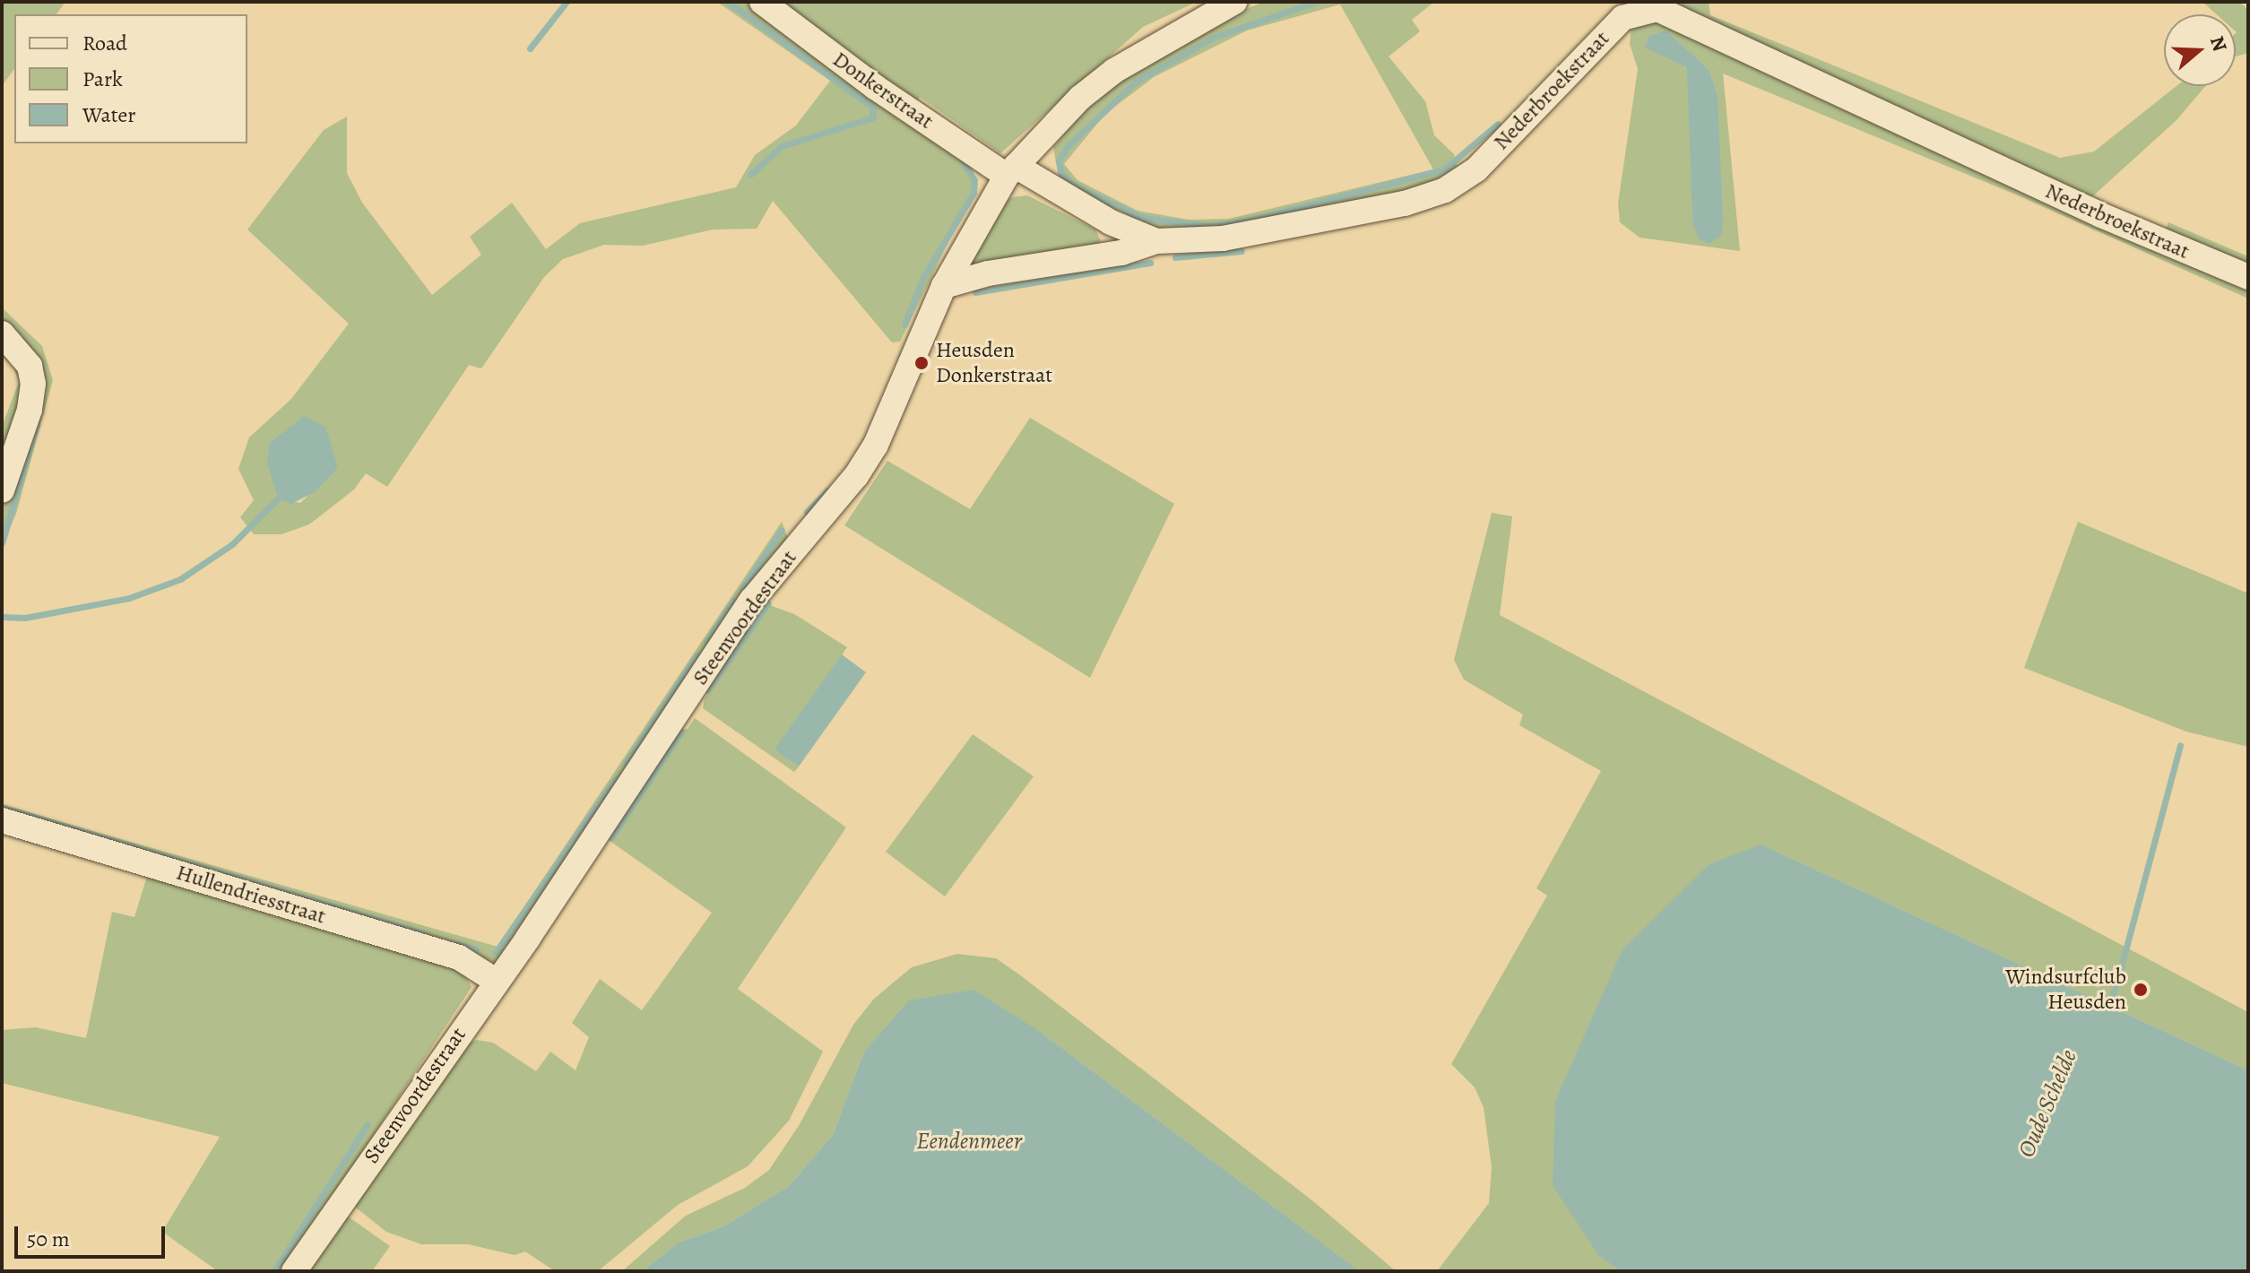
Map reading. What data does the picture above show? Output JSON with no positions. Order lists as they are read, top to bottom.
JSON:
{
  "streets": {
    "street": [
      "Donkerstraat",
      "Nederbroekstraat",
      "Steenvoordestraat",
      "Hullendriesstraat"
    ]
  },
  "crossings": [
    ["Donkerstraat", "Nederbroekstraat"],
    ["Donkerstraat", "Steenvoordestraat"],
    ["Nederbroekstraat", "Steenvoordestraat"],
    ["Steenvoordestraat", "Hullendriesstraat"]
  ],
  "water": ["Oude Schelde", "Eendenmeer"],
  "places": ["Heusden Donkerstraat", "Windsurfclub Heusden"],
  "legend": ["Road", "Park", "Water"],
  "scale_bar": "50 m",
  "north": "right"
}
